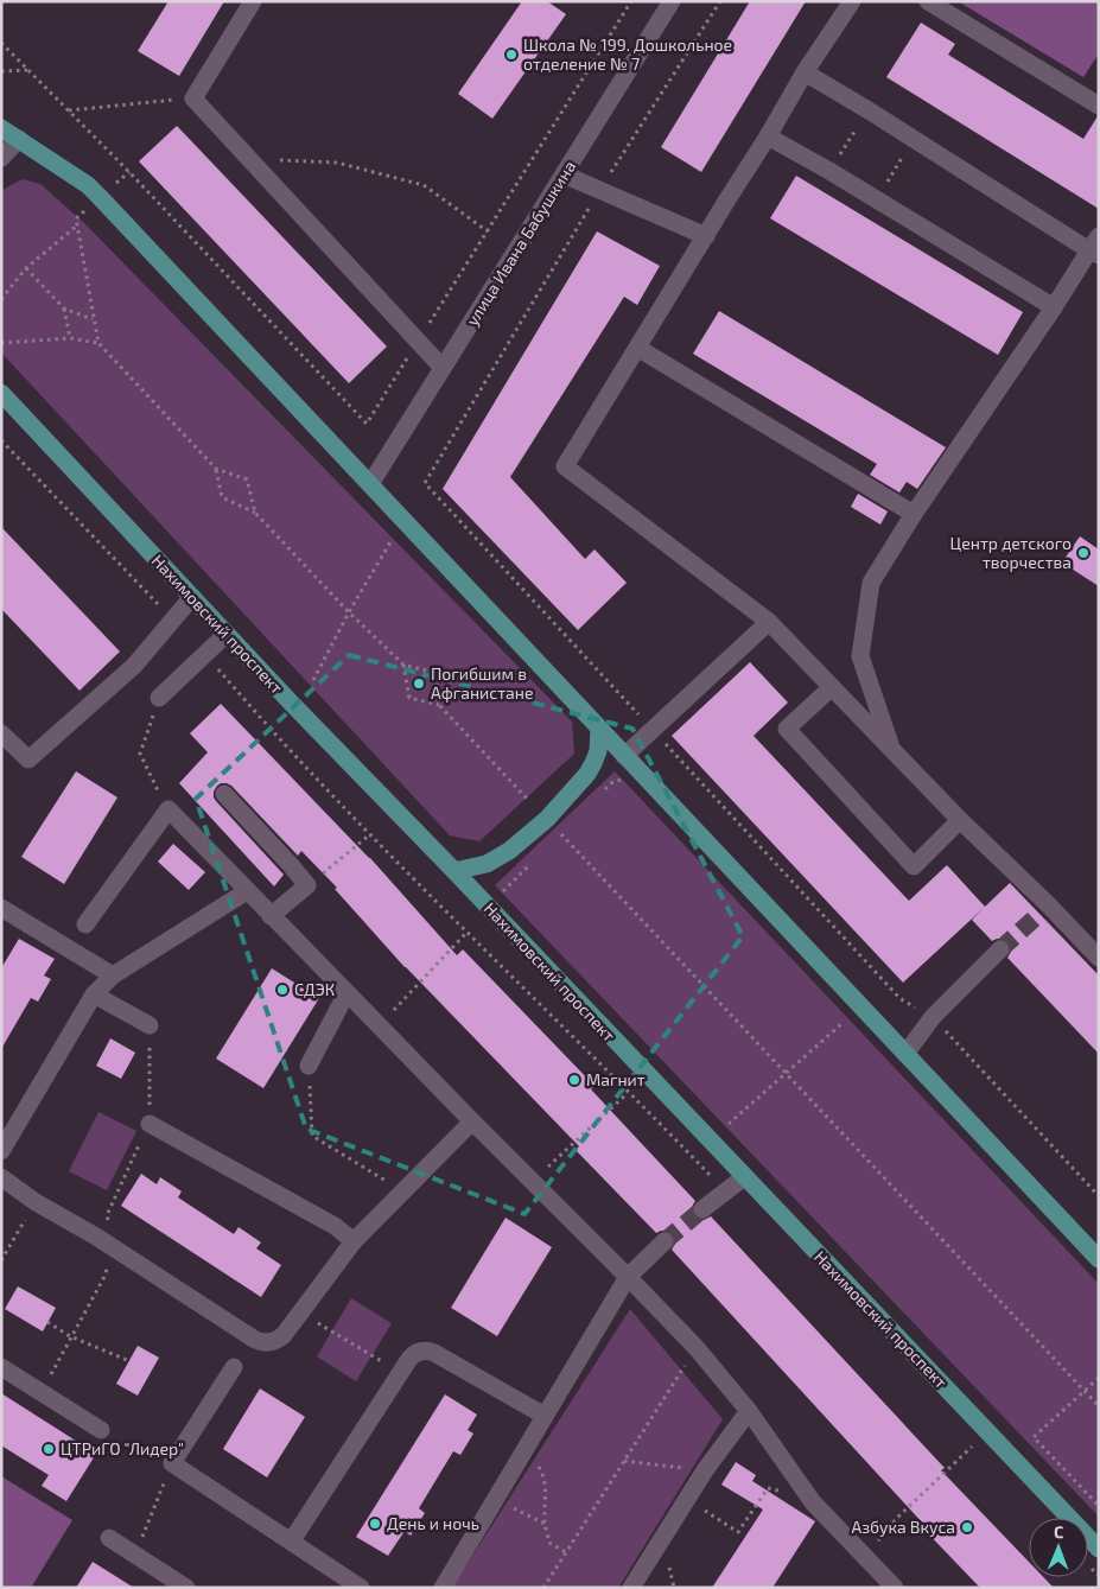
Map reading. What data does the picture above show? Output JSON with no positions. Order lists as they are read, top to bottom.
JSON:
{
  "streets": {
    "main road": ["Нахимовский проспект"],
    "street": ["улица Ивана Бабушкина"]
  },
  "places": [
    "Школа № 199. Дошкольное отделение № 7",
    "Центр детского творчества",
    "Погибшим в Афганистане",
    "СДЭК",
    "Магнит",
    "ЦТРиГО \"Лидер\"",
    "День и ночь",
    "Азбука Вкуса"
  ],
  "north": "top"
}
